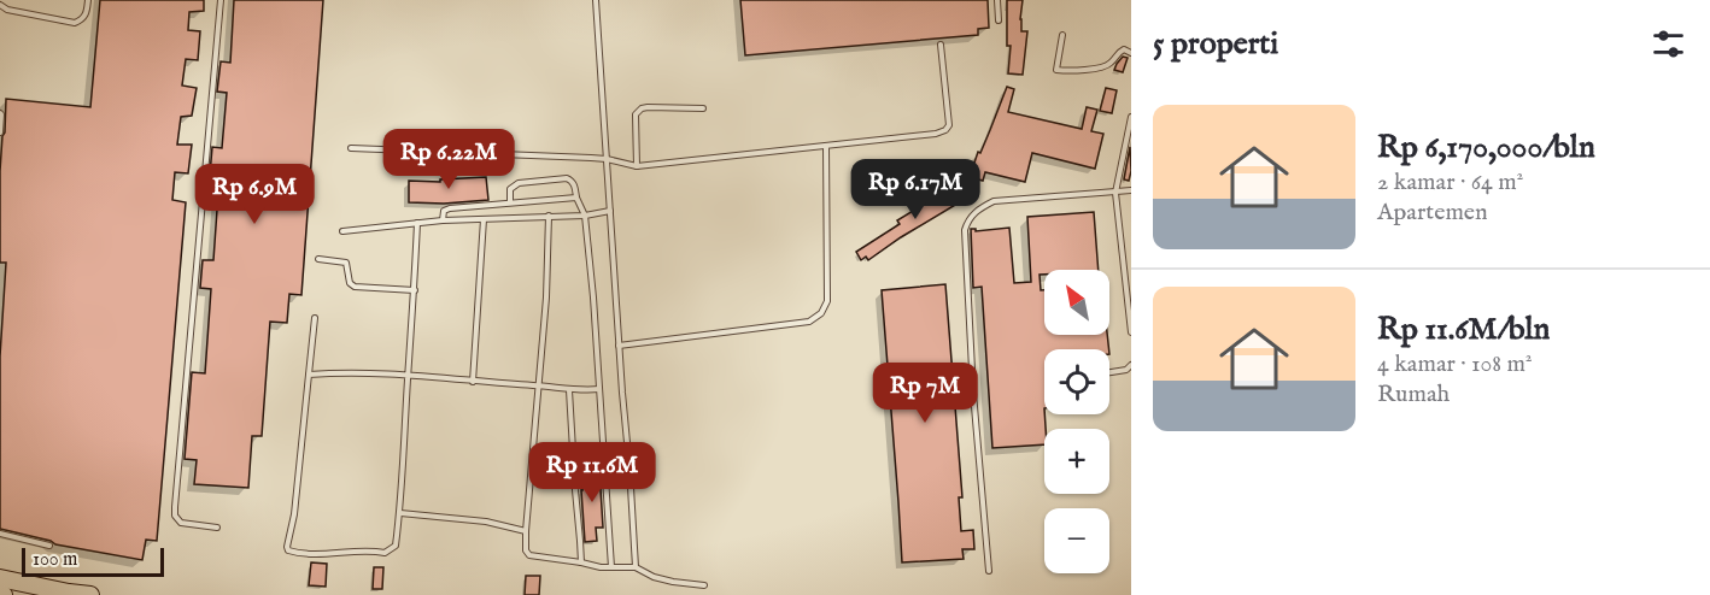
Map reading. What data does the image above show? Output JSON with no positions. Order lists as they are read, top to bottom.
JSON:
{
  "scale_bar": "100 m",
  "north": "top left",
  "page": {
    "heading": "5 properti",
    "list": [
      {
        "name": "Rp 6,170,000/bln",
        "note": "2 kamar · 64 m² · Apartemen"
      },
      {
        "name": "Rp 11.6M/bln",
        "note": "4 kamar · 108 m² · Rumah"
      }
    ],
    "price": [
      "Rp 6.22M",
      "Rp 6.17M",
      "Rp 6.9M",
      "Rp 7M",
      "Rp 11.6M"
    ],
    "map_buttons": ["+", "−"],
    "scale": "100 m"
  }
}
